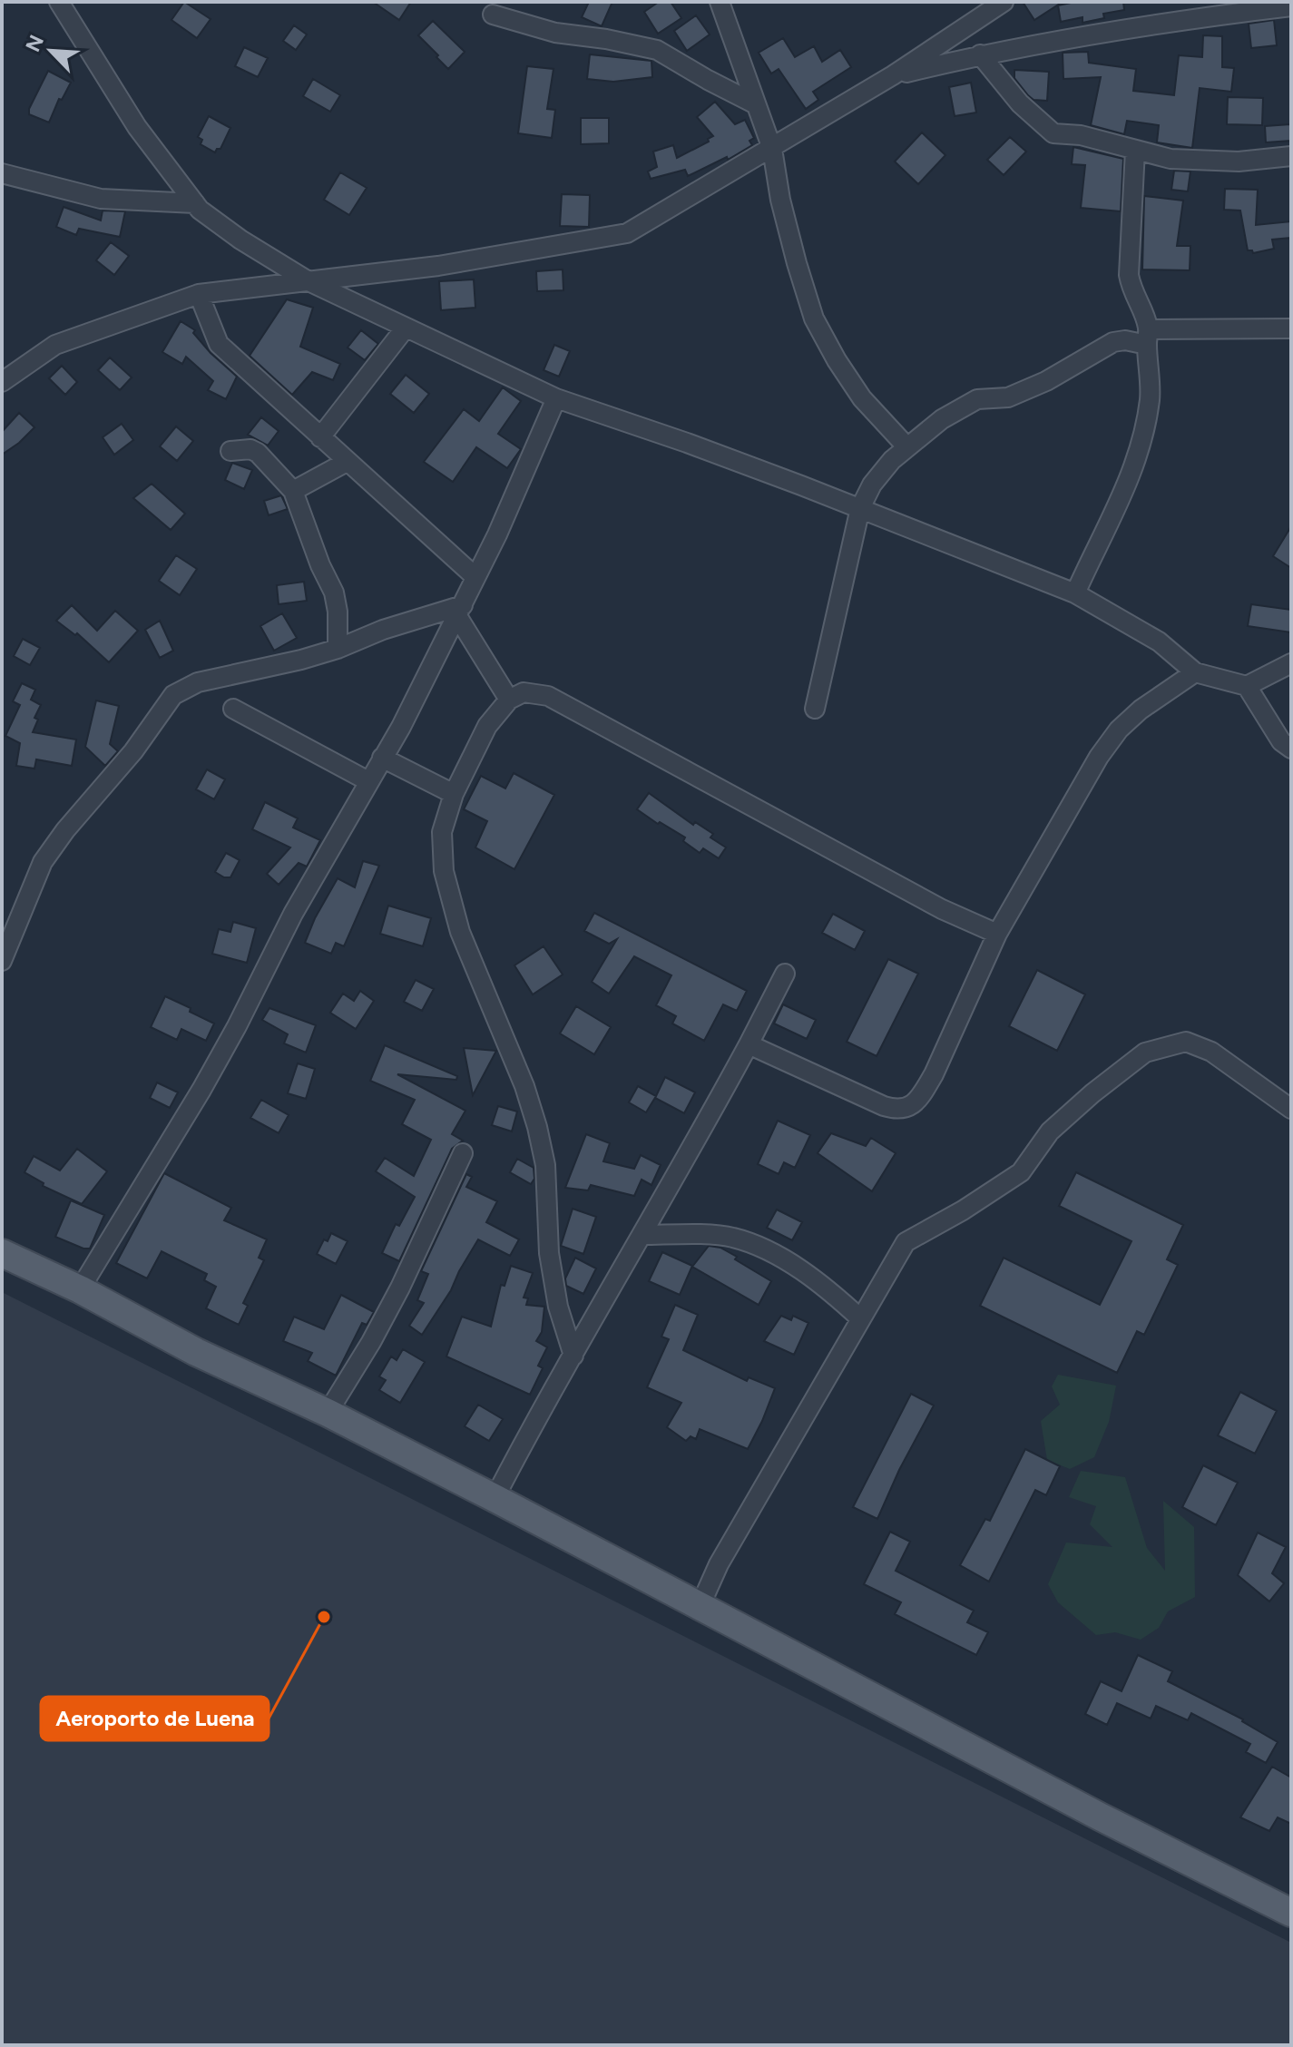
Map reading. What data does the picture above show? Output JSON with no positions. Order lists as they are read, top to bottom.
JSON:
{
  "places": ["Aeroporto de Luena"],
  "north": "top left"
}
